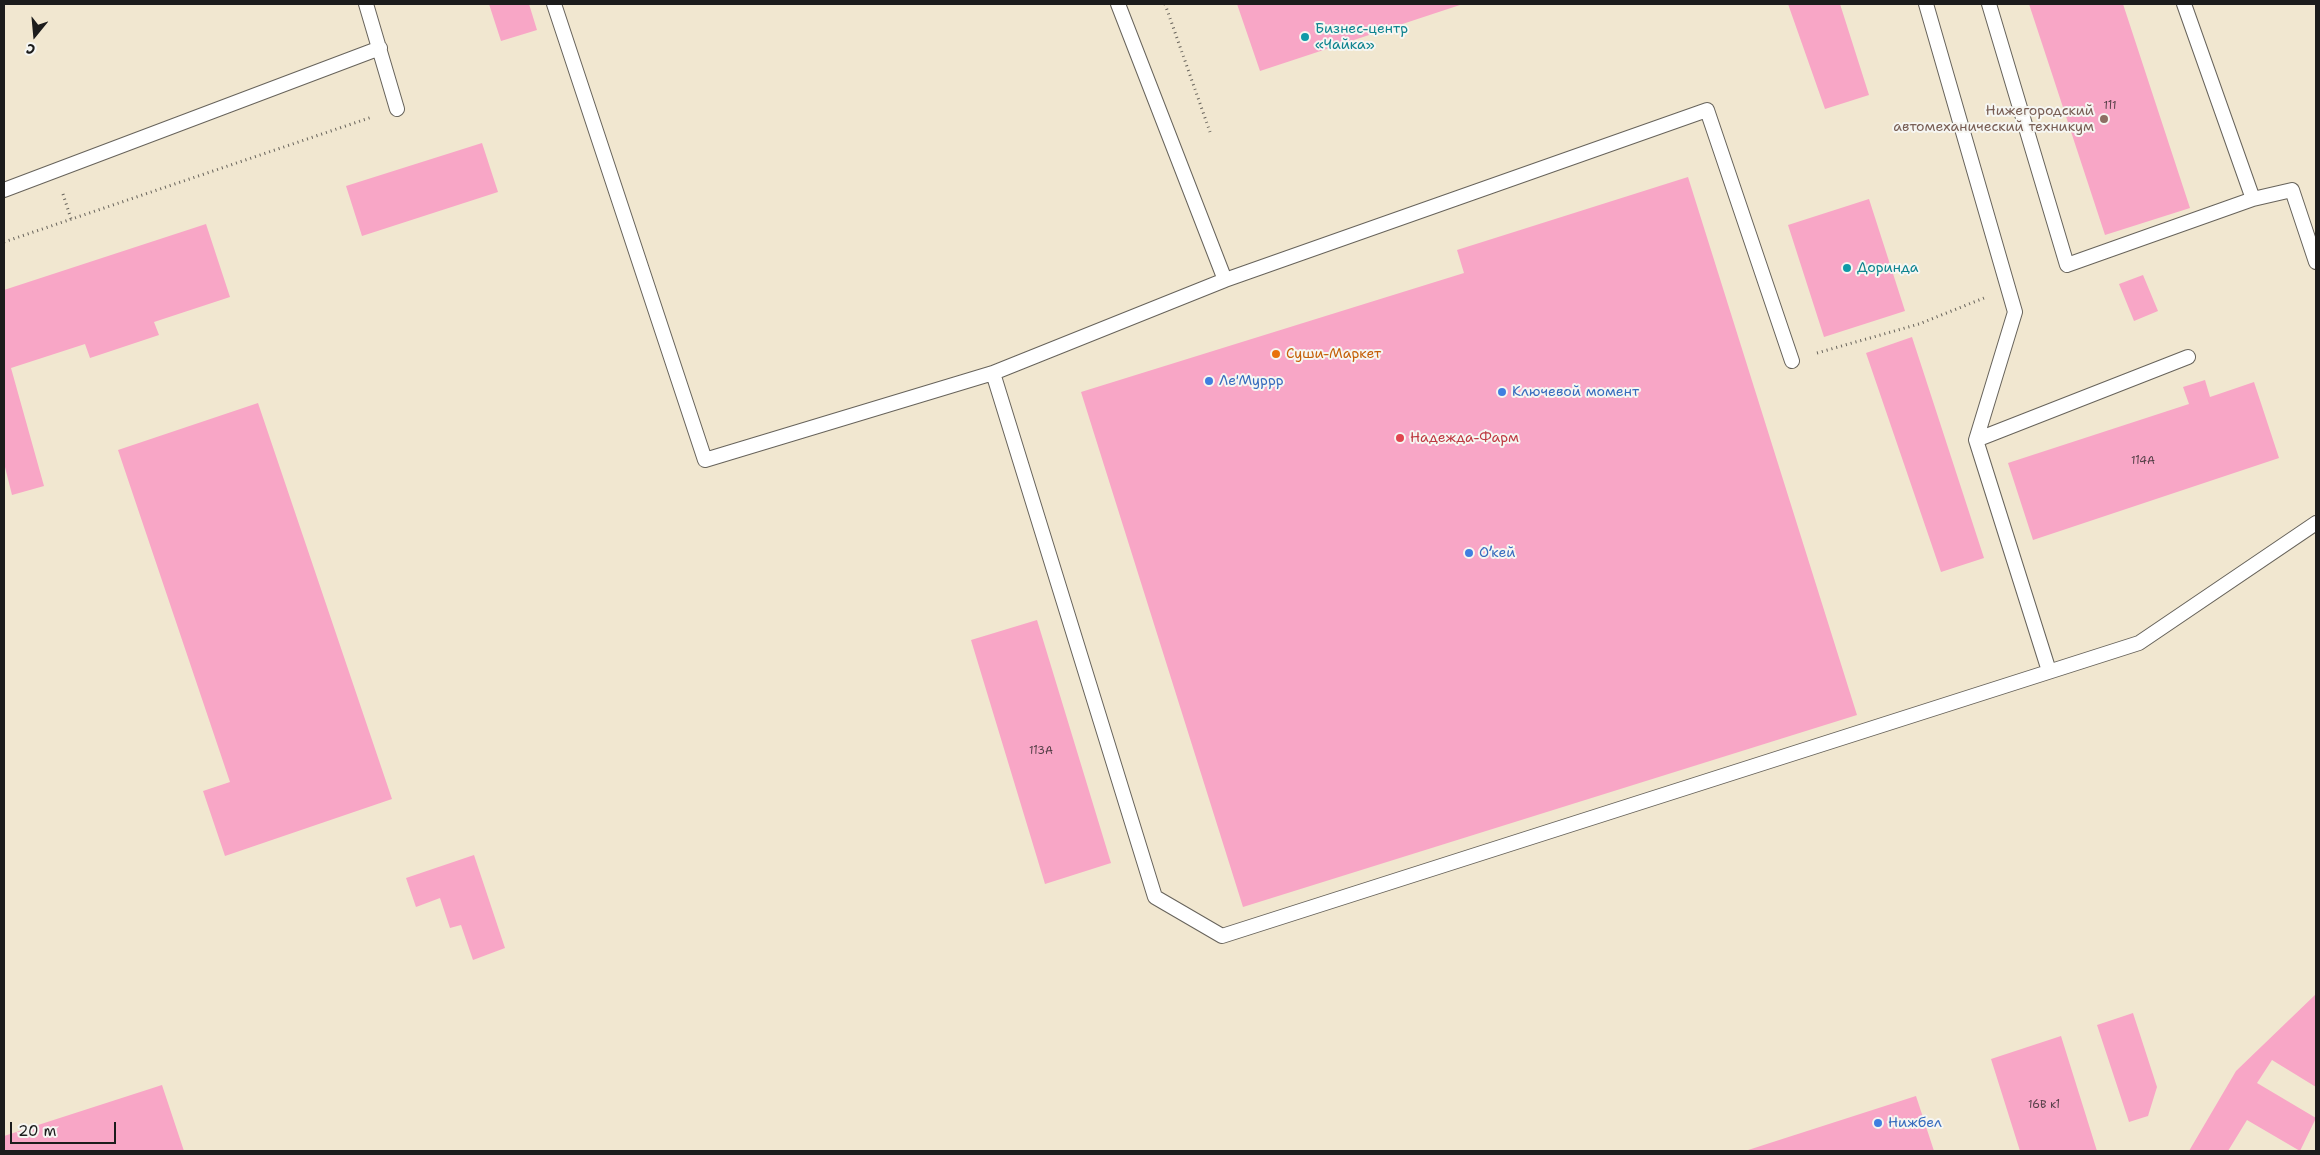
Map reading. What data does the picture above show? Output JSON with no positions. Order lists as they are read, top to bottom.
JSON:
{
  "places": [
    "Бизнес-центр «Чайка»",
    "Нижегородский автомеханический техникум",
    "Доринда",
    "Суши-Маркет",
    "Ле'Муррр",
    "Ключевой момент",
    "Надежда-Фарм",
    "О’кей",
    "Нижбел"
  ],
  "house_numbers": [
    "111",
    "114А",
    "113А",
    "16В к1"
  ],
  "scale_bar": "20 m",
  "north": "bottom"
}
